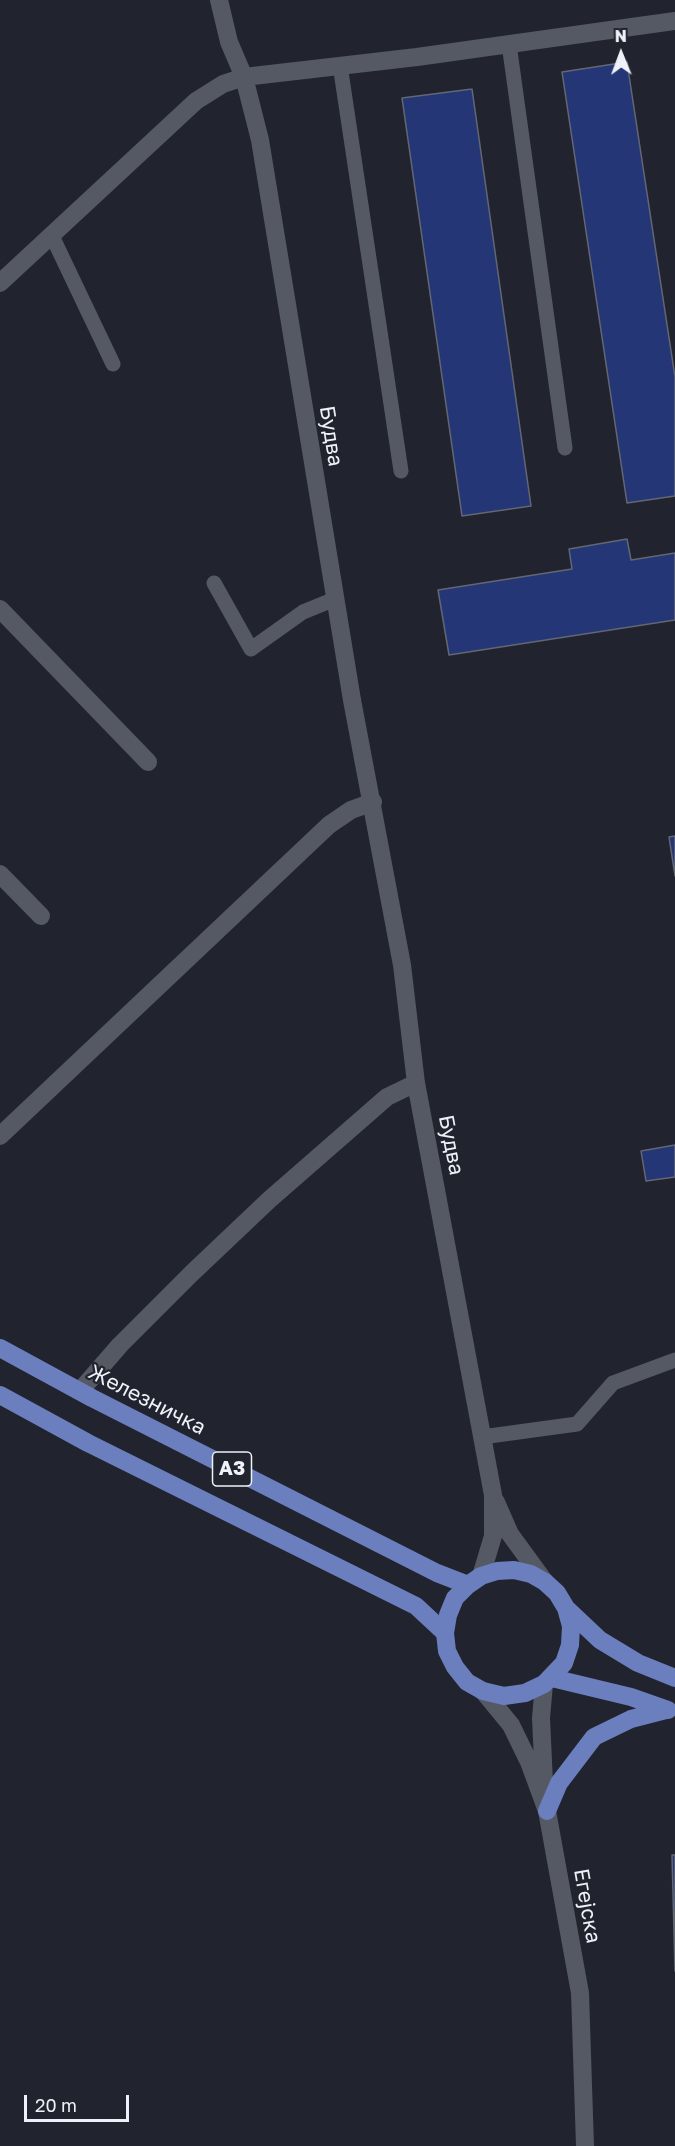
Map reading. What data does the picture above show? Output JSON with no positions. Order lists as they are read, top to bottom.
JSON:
{
  "streets": {
    "main road": ["Железничка", "A3"],
    "street": ["Будва", "Егејска"]
  },
  "crossings": [
    ["Железничка", "A3"],
    ["Железничка", "Егејска"],
    ["A3", "Егејска"]
  ],
  "scale_bar": "20 m",
  "north": "top"
}
